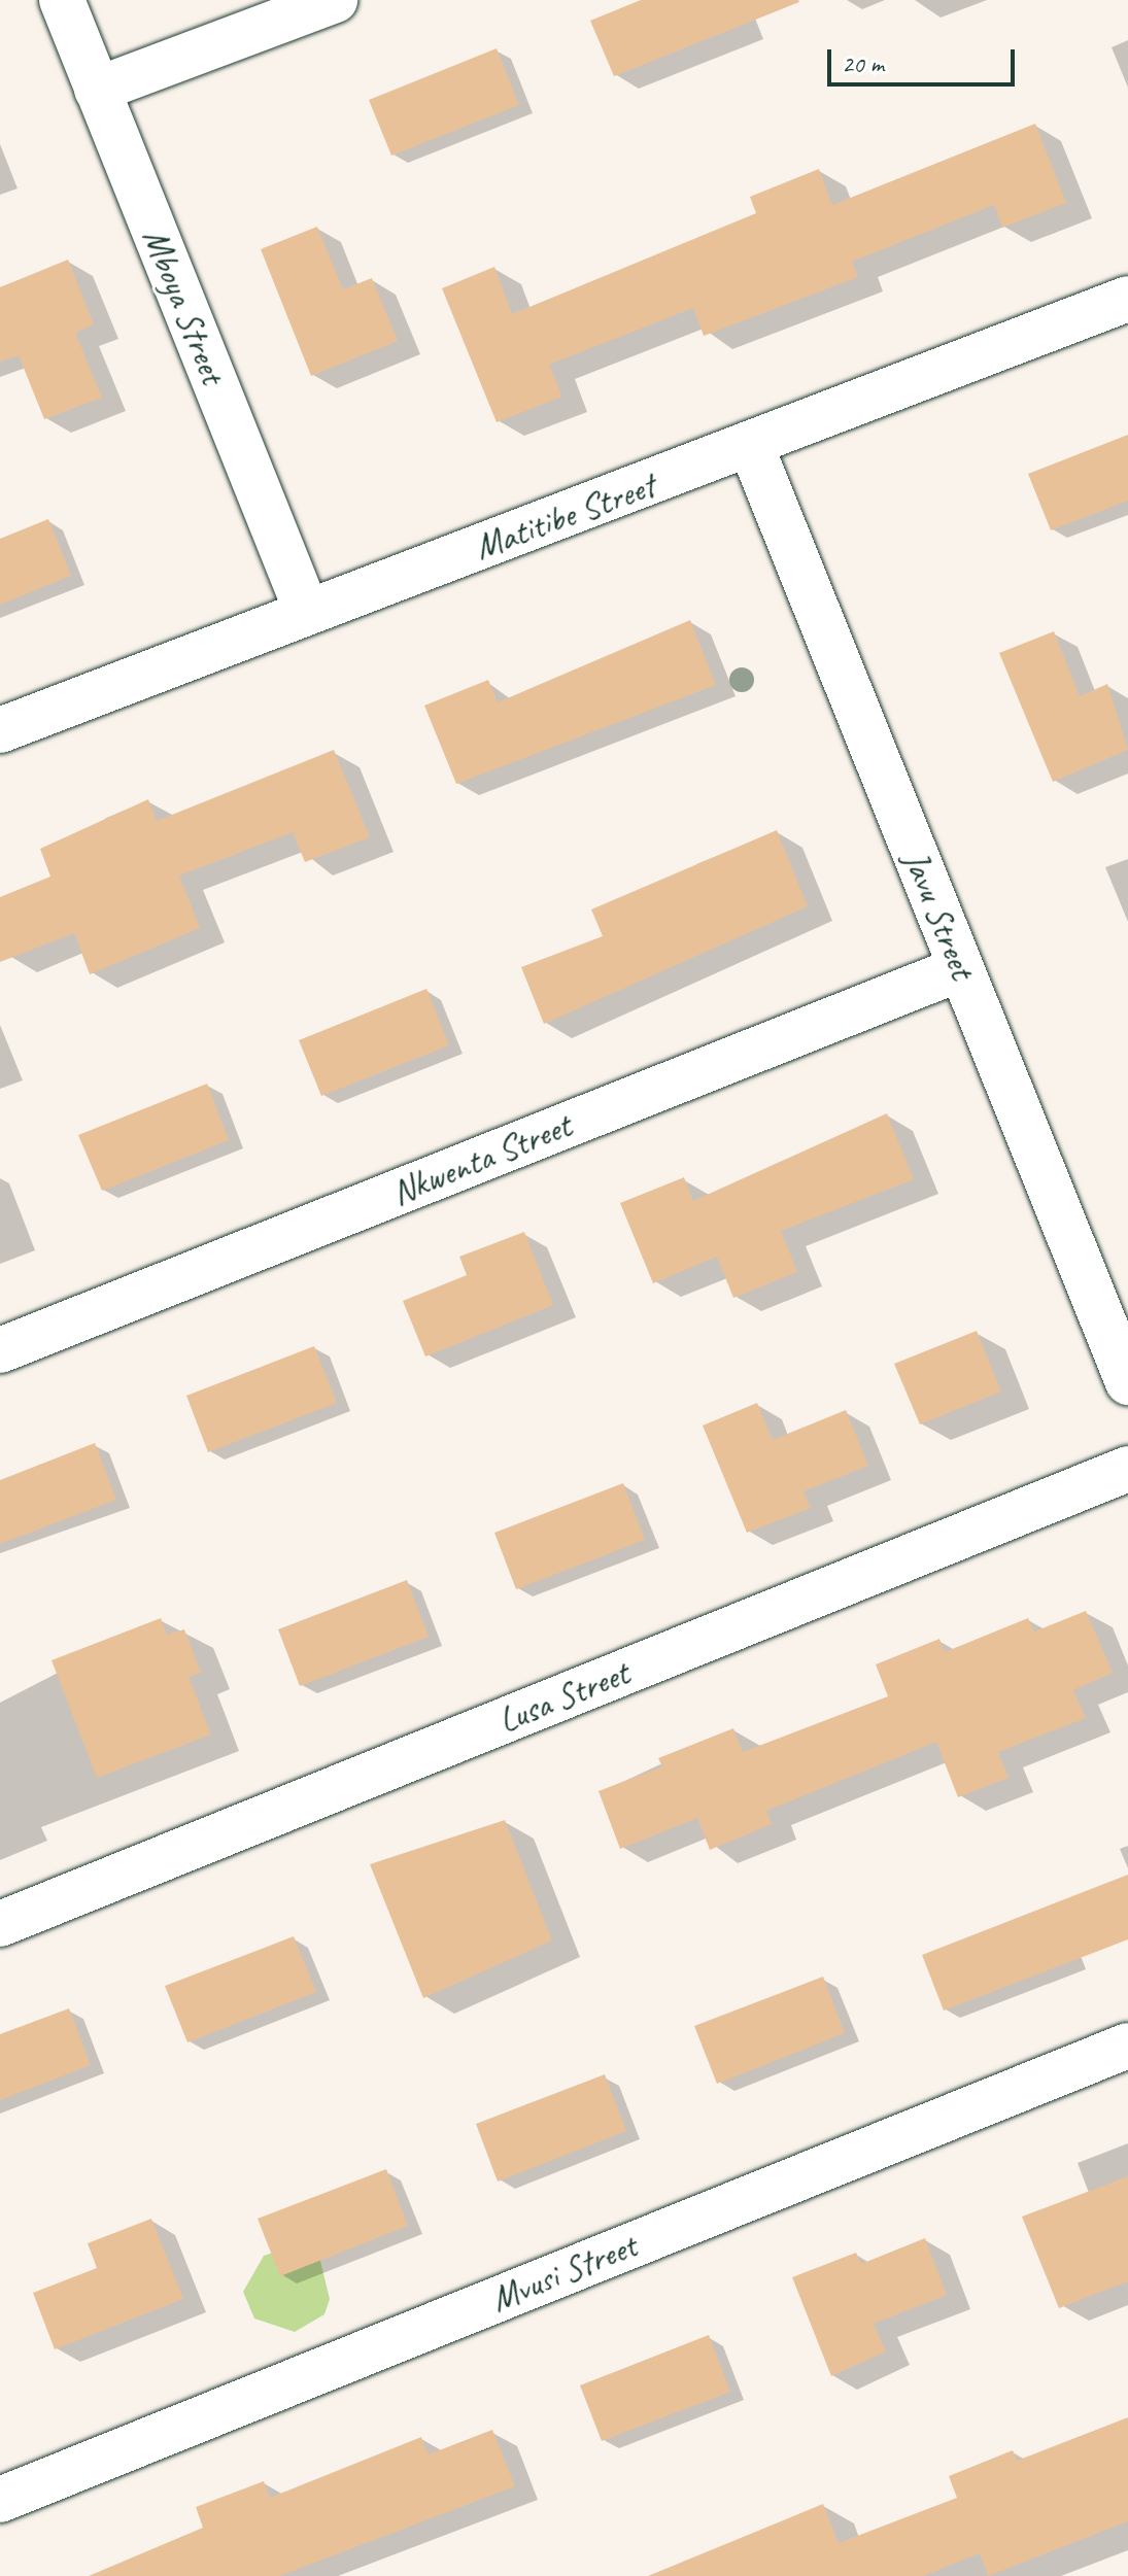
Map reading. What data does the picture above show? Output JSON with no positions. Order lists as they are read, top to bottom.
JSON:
{
  "streets": {
    "street": [
      "Mboya Street",
      "Matitibe Street",
      "Javu Street",
      "Nkwenta Street",
      "Lusa Street",
      "Mvusi Street"
    ]
  },
  "crossings": [
    ["Mboya Street", "Matitibe Street"],
    ["Matitibe Street", "Javu Street"],
    ["Javu Street", "Nkwenta Street"]
  ],
  "scale_bar": "20 m"
}
